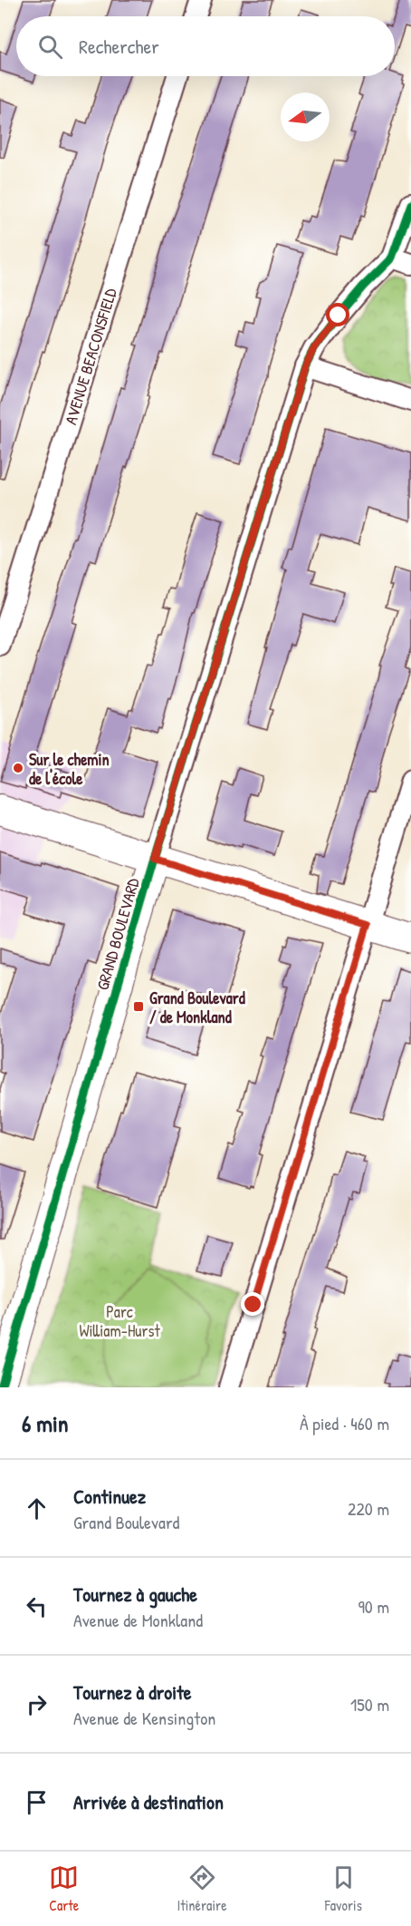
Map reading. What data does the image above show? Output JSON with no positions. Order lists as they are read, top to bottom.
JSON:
{
  "streets": {
    "street": ["AVENUE BEACONSFIELD", "GRAND BOULEVARD"]
  },
  "parks": ["Parc William-Hurst"],
  "places": {
    "other": ["Sur le chemin de l'école"],
    "transit": ["Grand Boulevard / de Monkland"]
  },
  "north": "left",
  "page": {
    "search": "Rechercher",
    "heading": ["6 min", "À pied · 460 m"],
    "list": [
      ["Continuez", "Grand Boulevard", "220 m"],
      ["Tournez à gauche", "Avenue de Monkland", "90 m"],
      ["Tournez à droite", "Avenue de Kensington", "150 m"],
      "Arrivée à destination"
    ],
    "nav": ["Carte", "Itinéraire", "Favoris"]
  }
}
